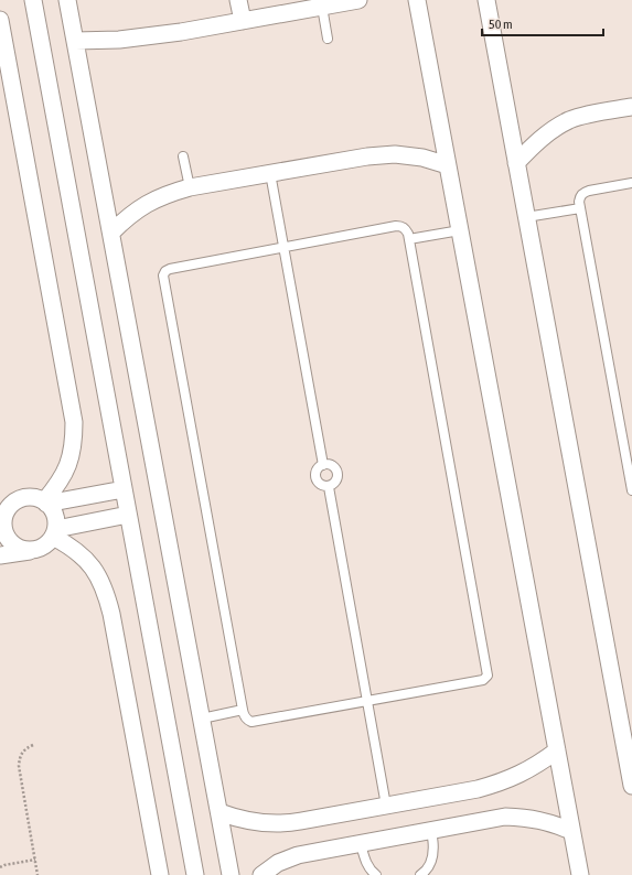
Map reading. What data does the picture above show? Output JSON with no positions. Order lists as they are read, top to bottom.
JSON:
{
  "scale_bar": "50 m"
}
